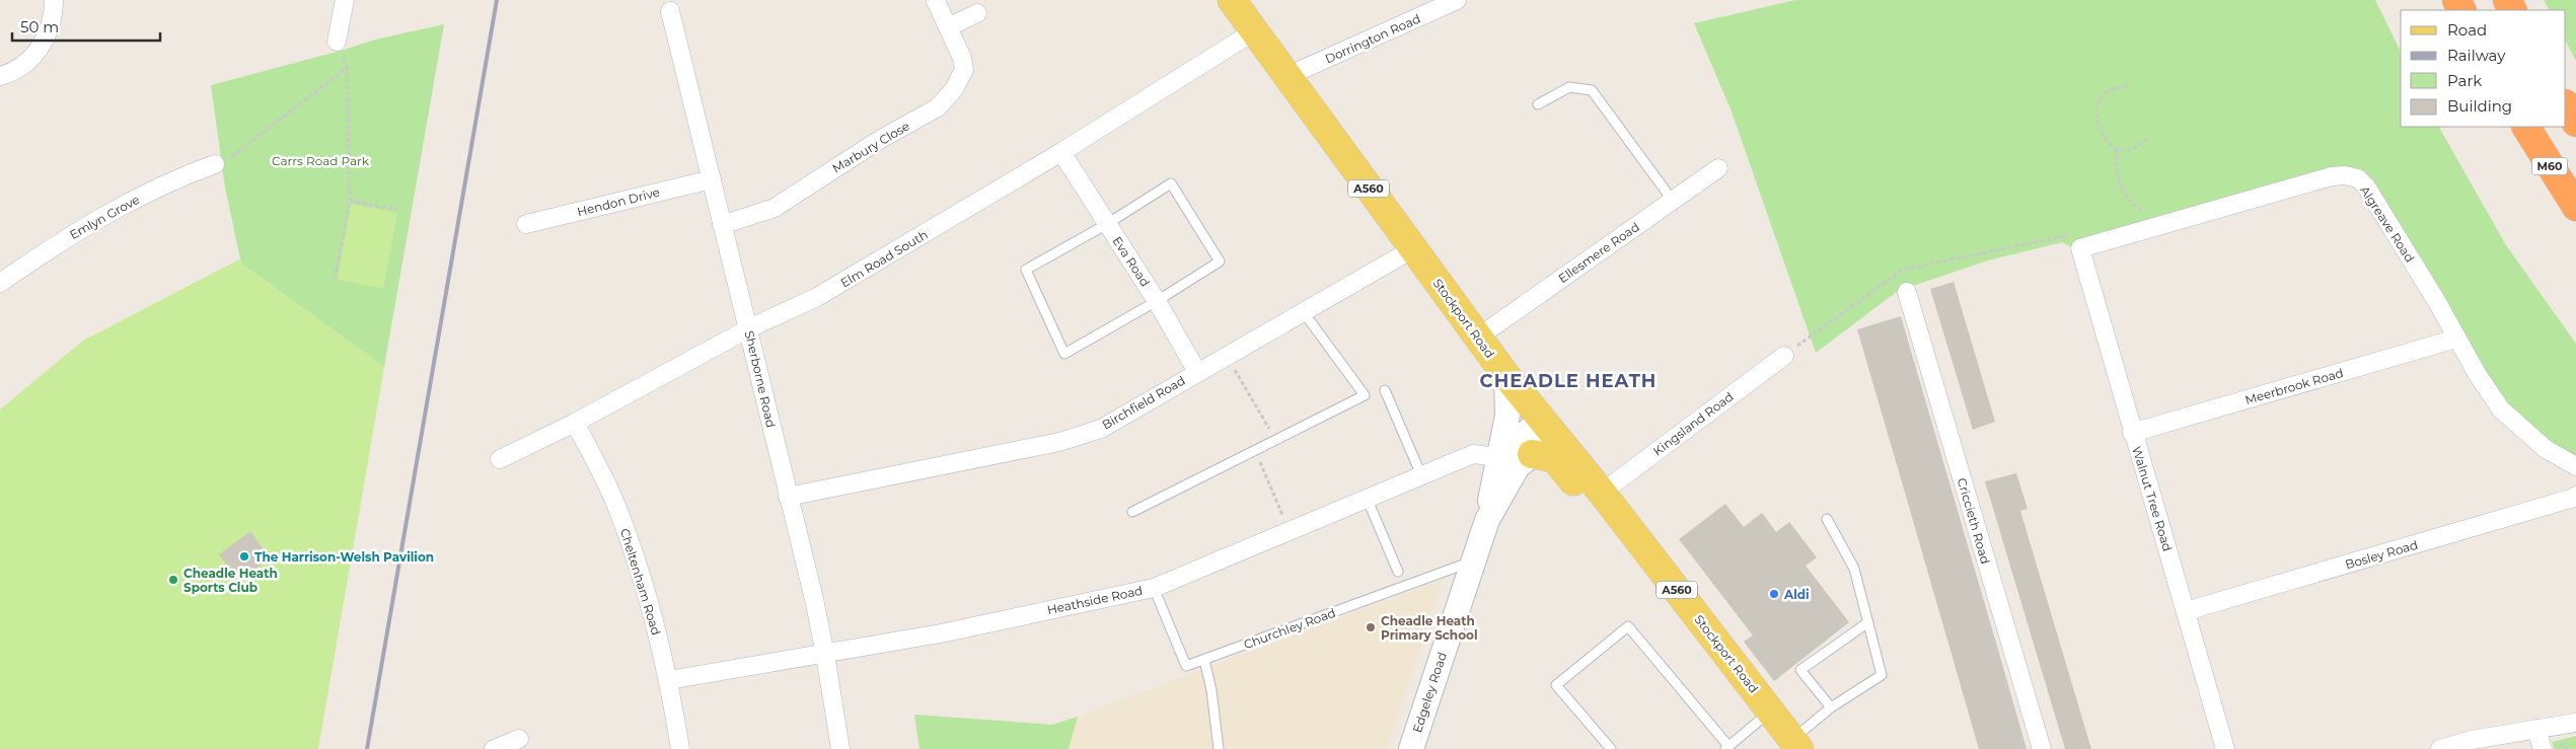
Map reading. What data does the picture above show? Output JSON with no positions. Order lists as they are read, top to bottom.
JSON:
{
  "streets": {
    "highway": ["M60"],
    "main road": ["A560", "Stockport Road", "Edgeley Road"],
    "street": [
      "Dorrington Road",
      "Marbury Close",
      "Hendon Drive",
      "Emlyn Grove",
      "Algreave Road",
      "Ellesmere Road",
      "Elm Road South",
      "Eva Road",
      "Sherborne Road",
      "Meerbrook Road",
      "Birchfield Road",
      "Kingsland Road",
      "Walnut Tree Road",
      "Criccieth Road",
      "Bosley Road",
      "Cheltenham Road",
      "Heathside Road"
    ],
    "lane": ["Churchley Road"]
  },
  "crossings": [
    ["Dorrington Road", "Stockport Road"],
    ["Marbury Close", "Sherborne Road"],
    ["Hendon Drive", "Sherborne Road"],
    ["Algreave Road", "Meerbrook Road"],
    ["Algreave Road", "Walnut Tree Road"],
    ["Ellesmere Road", "Stockport Road"],
    ["Elm Road South", "Eva Road"],
    ["Elm Road South", "Stockport Road"],
    ["Elm Road South", "Sherborne Road"],
    ["Elm Road South", "Cheltenham Road"],
    ["Eva Road", "Birchfield Road"],
    ["Stockport Road", "Birchfield Road"],
    ["Stockport Road", "Kingsland Road"],
    ["Stockport Road", "Edgeley Road"],
    ["Sherborne Road", "Birchfield Road"],
    ["Sherborne Road", "Heathside Road"],
    ["Meerbrook Road", "Walnut Tree Road"],
    ["Walnut Tree Road", "Bosley Road"],
    ["Cheltenham Road", "Heathside Road"],
    ["Heathside Road", "Churchley Road"],
    ["Heathside Road", "Edgeley Road"],
    ["Churchley Road", "Edgeley Road"]
  ],
  "districts": ["CHEADLE HEATH"],
  "parks": ["Carrs Road Park"],
  "places": [
    "The Harrison-Welsh Pavilion",
    "Cheadle Heath Sports Club",
    "Aldi",
    "Cheadle Heath Primary School"
  ],
  "legend": [
    "Road",
    "Railway",
    "Park",
    "Building"
  ],
  "scale_bar": "50 m"
}
